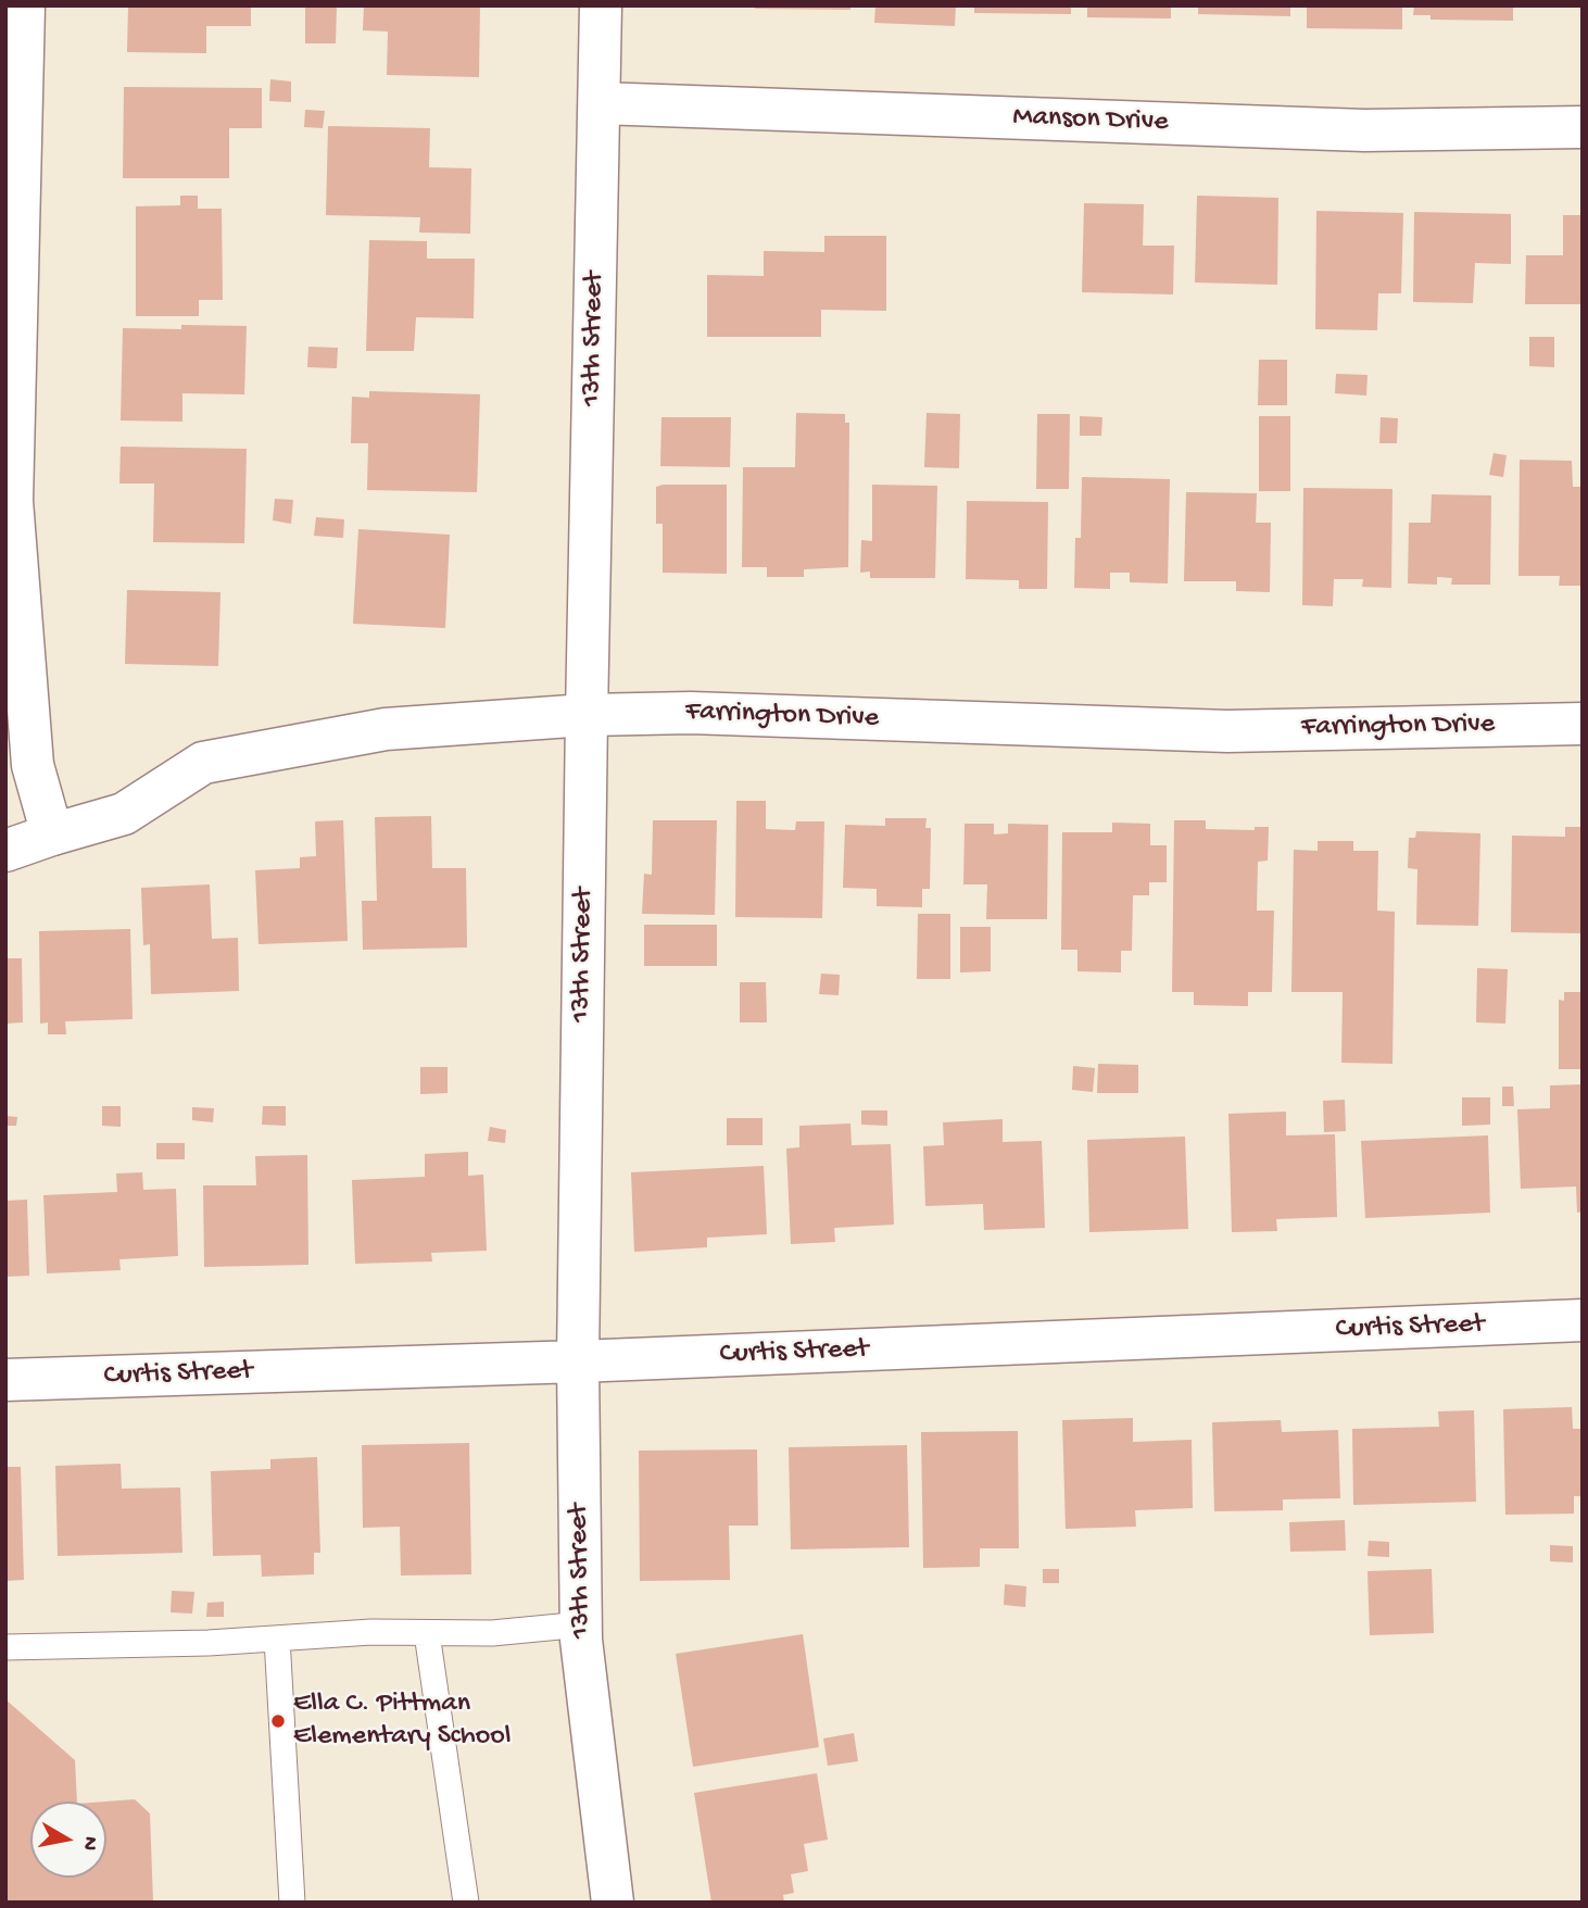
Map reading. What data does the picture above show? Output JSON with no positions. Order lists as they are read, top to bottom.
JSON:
{
  "streets": {
    "street": [
      "Manson Drive",
      "13th Street",
      "Farrington Drive",
      "Curtis Street"
    ]
  },
  "crossings": [
    ["Manson Drive", "13th Street"],
    ["13th Street", "Farrington Drive"],
    ["13th Street", "Curtis Street"]
  ],
  "places": ["Ella C. Pittman Elementary School"],
  "north": "right"
}
